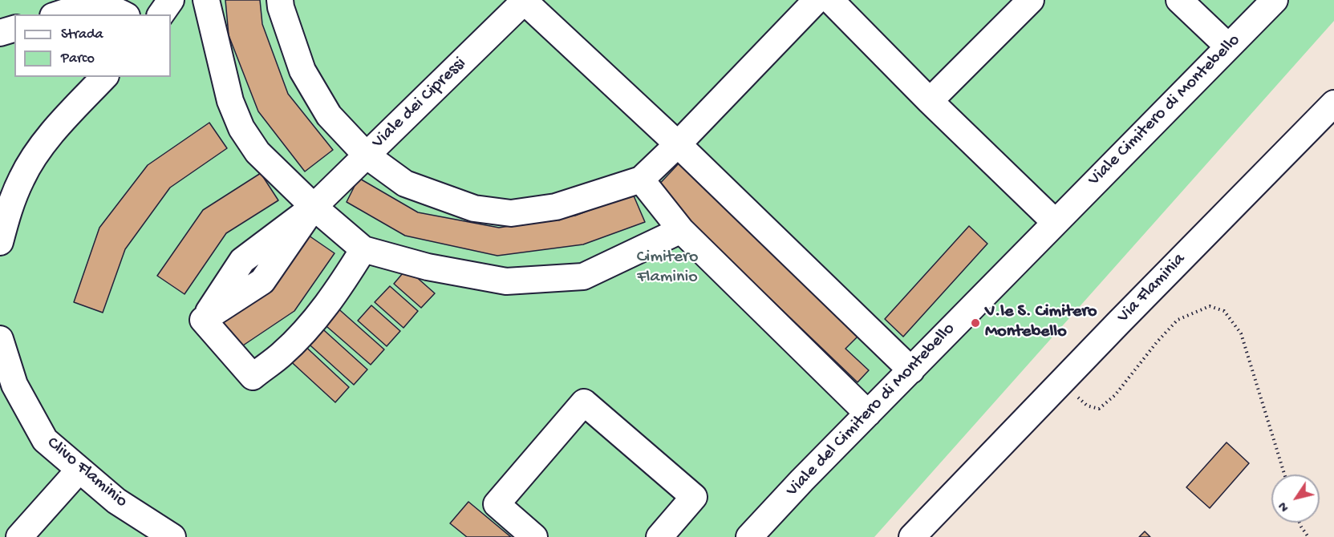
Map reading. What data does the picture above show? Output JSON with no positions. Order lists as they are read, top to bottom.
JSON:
{
  "streets": {
    "street": [
      "Viale dei Cipressi",
      "Viale Cimitero di Montebello",
      "Via Flaminia",
      "Viale del Cimitero di Montebello",
      "Clivo Flaminio"
    ]
  },
  "crossings": [
    ["Viale Cimitero di Montebello", "Viale del Cimitero di Montebello"]
  ],
  "parks": ["Cimitero Flaminio"],
  "places": ["V.le S. Cimitero Montebello"],
  "legend": ["Strada", "Parco"],
  "north": "bottom left"
}
